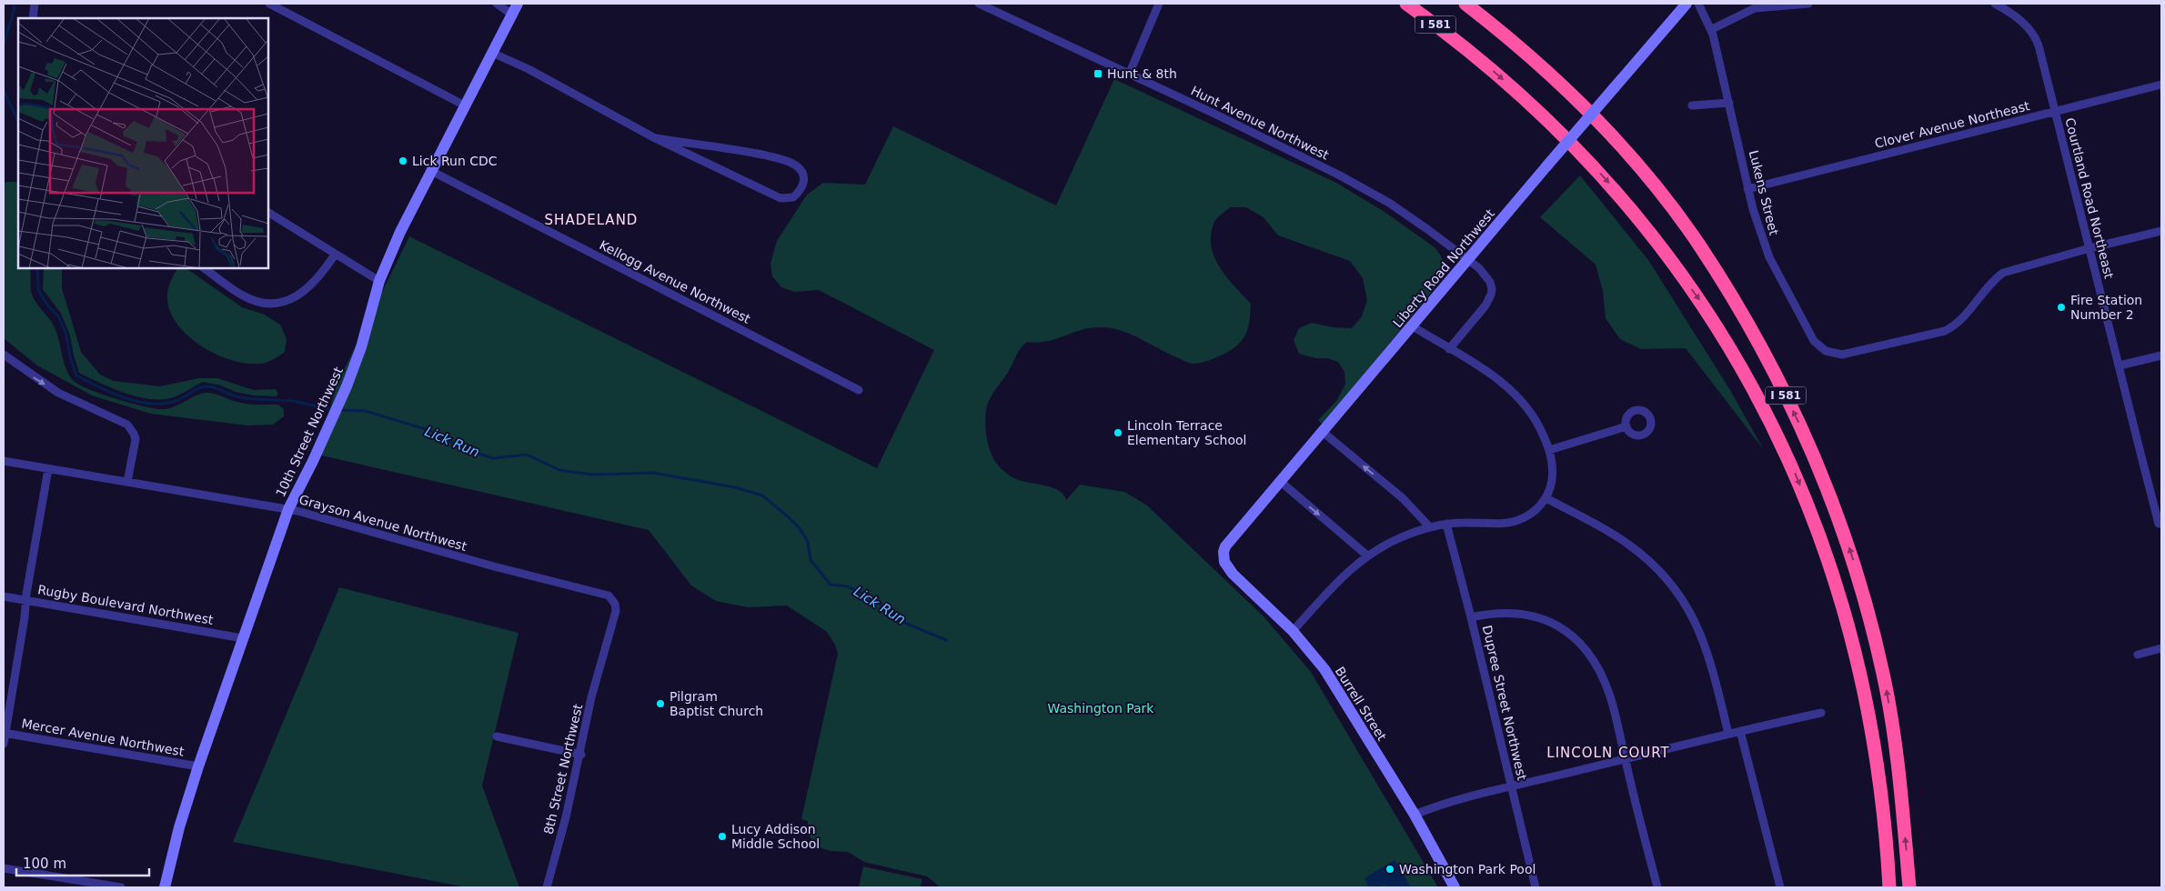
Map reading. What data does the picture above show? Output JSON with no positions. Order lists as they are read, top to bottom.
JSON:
{
  "streets": {
    "highway": ["I 581"],
    "street": [
      "Hunt Avenue Northwest",
      "Clover Avenue Northeast",
      "Lukens Street",
      "Courtland Road Northeast",
      "Liberty Road Northwest",
      "Kellogg Avenue Northwest",
      "10th Street Northwest",
      "Grayson Avenue Northwest",
      "Rugby Boulevard Northwest",
      "Dupree Street Northwest",
      "Burrell Street",
      "Mercer Avenue Northwest",
      "8th Street Northwest"
    ]
  },
  "crossings": [
    ["Hunt Avenue Northwest", "Liberty Road Northwest"],
    ["Clover Avenue Northeast", "Lukens Street"],
    ["Clover Avenue Northeast", "Courtland Road Northeast"],
    ["Lukens Street", "Courtland Road Northeast"],
    ["Liberty Road Northwest", "Burrell Street"],
    ["Kellogg Avenue Northwest", "10th Street Northwest"],
    ["10th Street Northwest", "Grayson Avenue Northwest"],
    ["10th Street Northwest", "Rugby Boulevard Northwest"],
    ["10th Street Northwest", "Mercer Avenue Northwest"],
    ["Grayson Avenue Northwest", "8th Street Northwest"]
  ],
  "districts": ["SHADELAND", "LINCOLN COURT"],
  "water": ["Lick Run"],
  "parks": ["Washington Park"],
  "places": {
    "transit": ["Hunt & 8th"],
    "other": [
      "Lick Run CDC",
      "Fire Station Number 2",
      "Lincoln Terrace Elementary School",
      "Pilgram Baptist Church",
      "Lucy Addison Middle School",
      "Washington Park Pool"
    ]
  },
  "scale_bar": "100 m"
}
